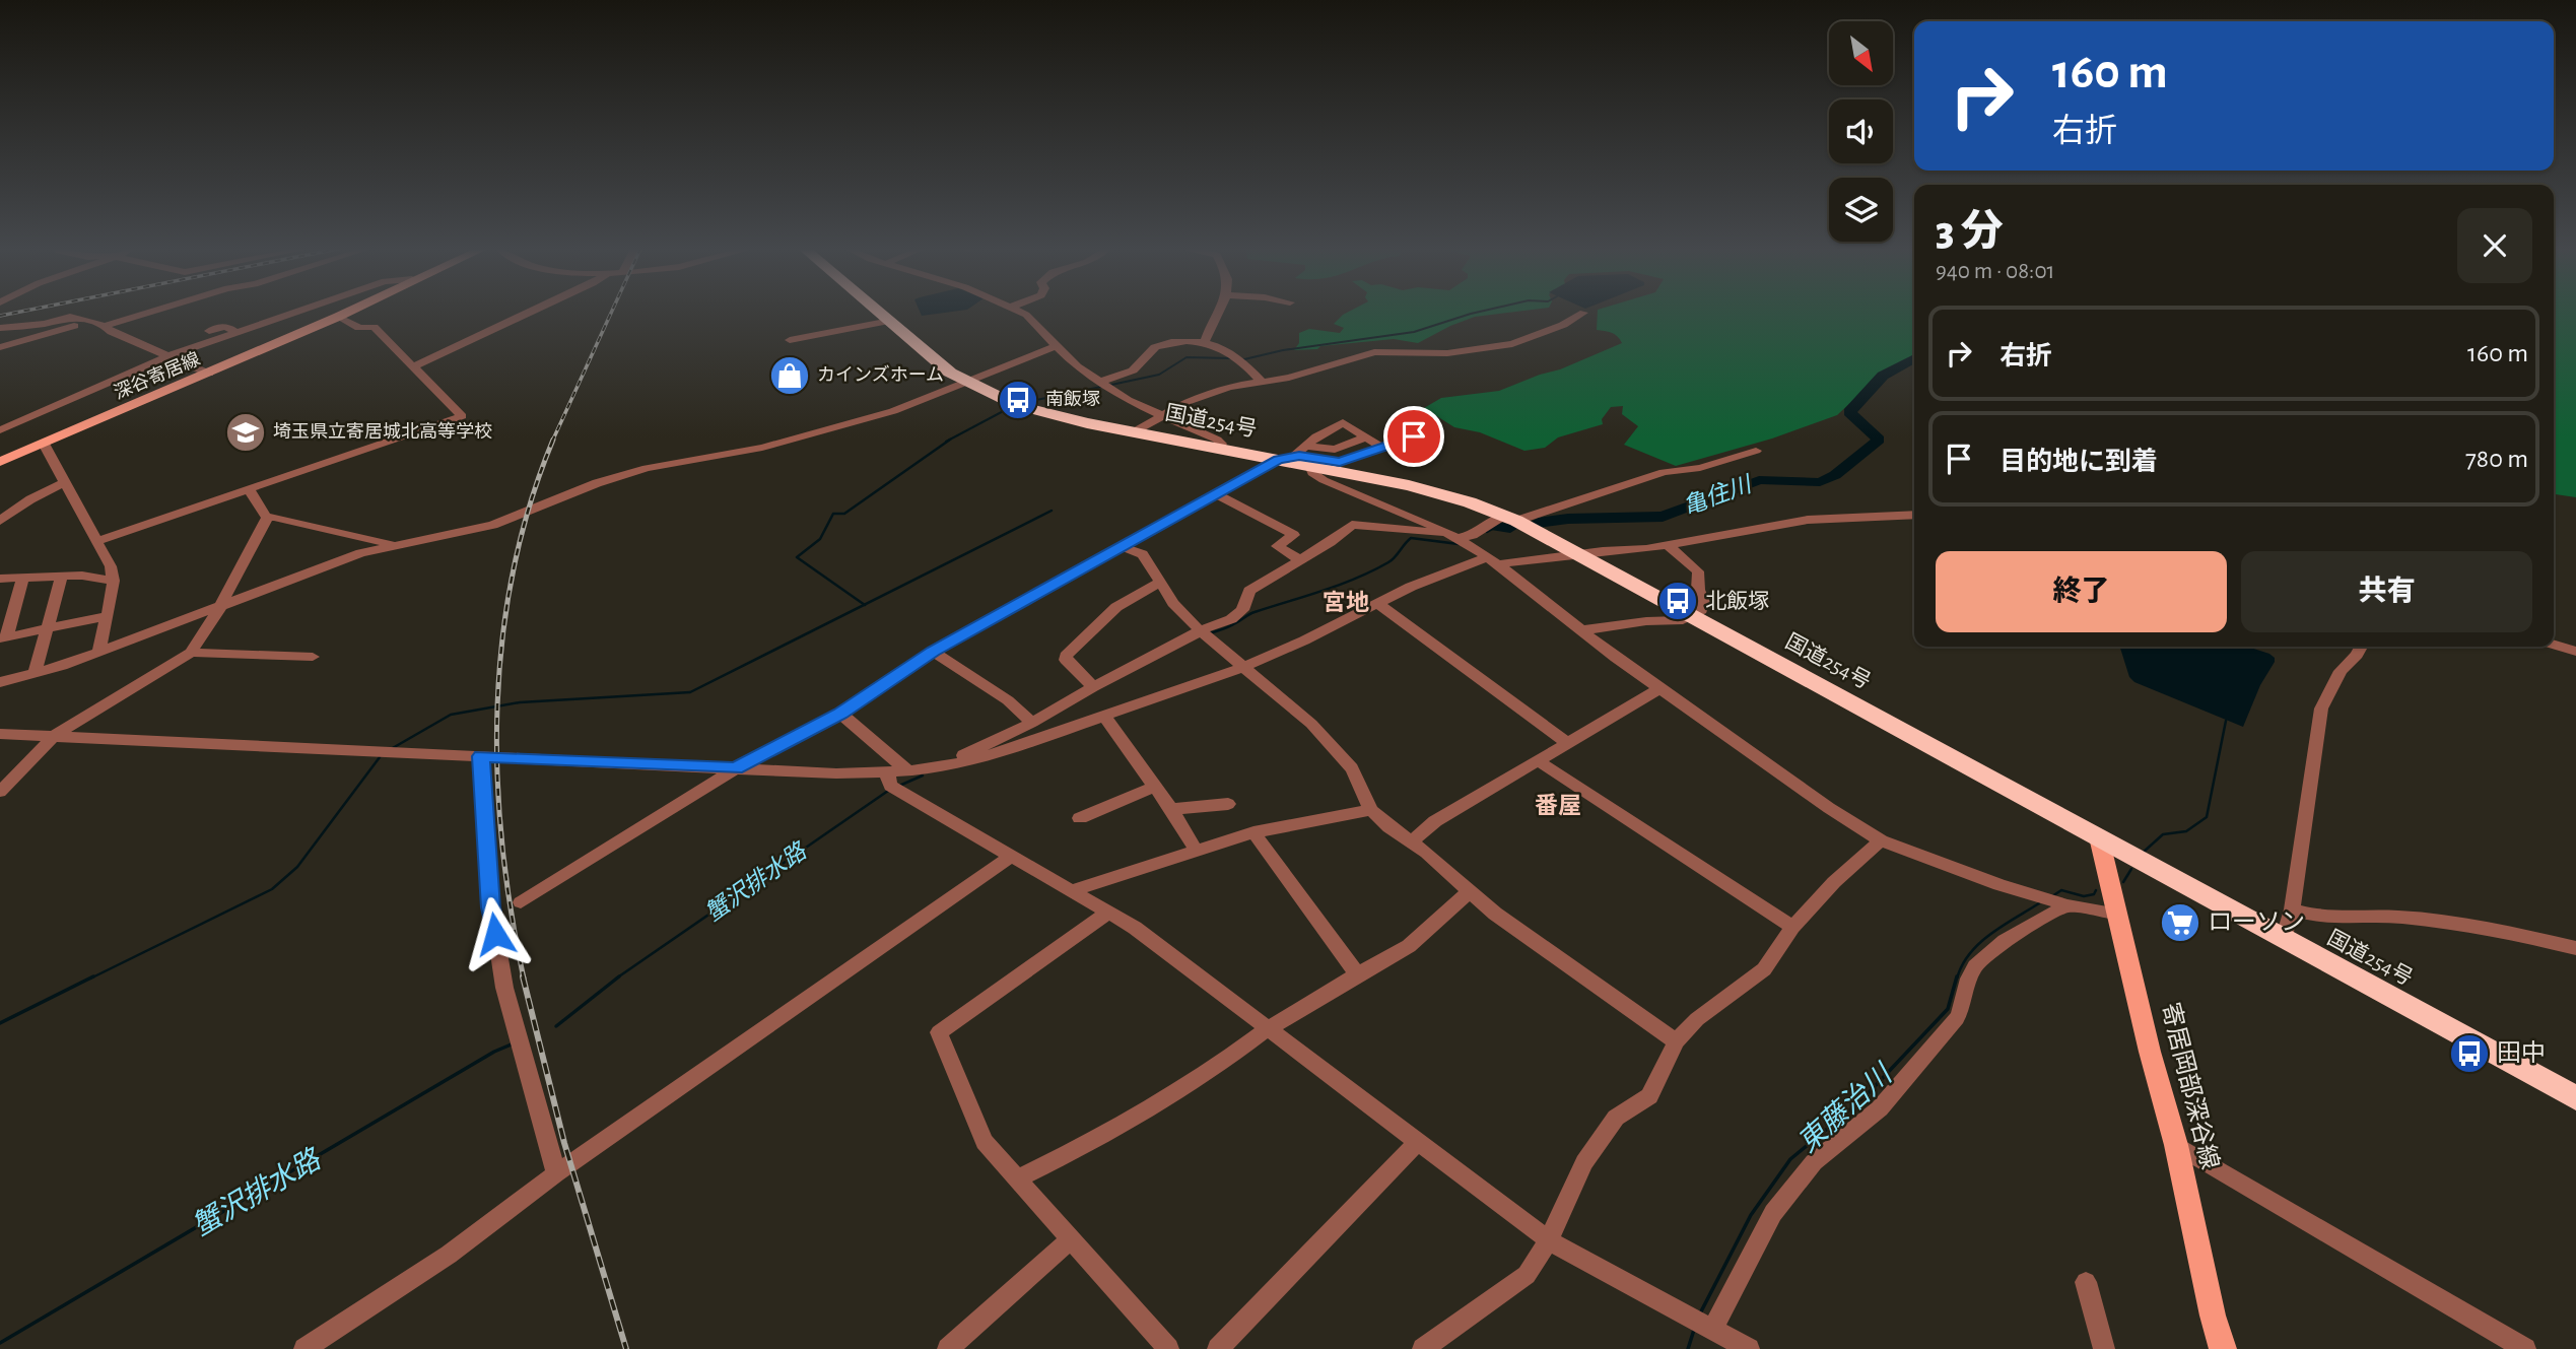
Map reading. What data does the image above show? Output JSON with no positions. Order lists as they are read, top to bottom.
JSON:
{
  "streets": {
    "highway": ["国道254号"],
    "main road": ["深谷寄居線", "寄居岡部深谷線"]
  },
  "crossings": [
    ["国道254号", "寄居岡部深谷線"]
  ],
  "districts": ["宮地", "番屋"],
  "water": ["亀住川", "蟹沢排水路", "東藤治川"],
  "places": {
    "shop": ["カインズホーム"],
    "bus stop": ["南飯塚", "北飯塚", "田中"],
    "school or university": ["埼玉県立寄居城北高等学校"],
    "supermarket": ["ローソン"]
  },
  "north": "bottom right",
  "page": {
    "turn": ["160 m", "右折"],
    "heading": ["3 分", "940 m · 08:01"],
    "list": [
      {
        "name": "右折",
        "value": "160 m"
      },
      {
        "name": "目的地に到着",
        "value": "780 m"
      }
    ],
    "buttons": ["終了", "共有"]
  }
}
